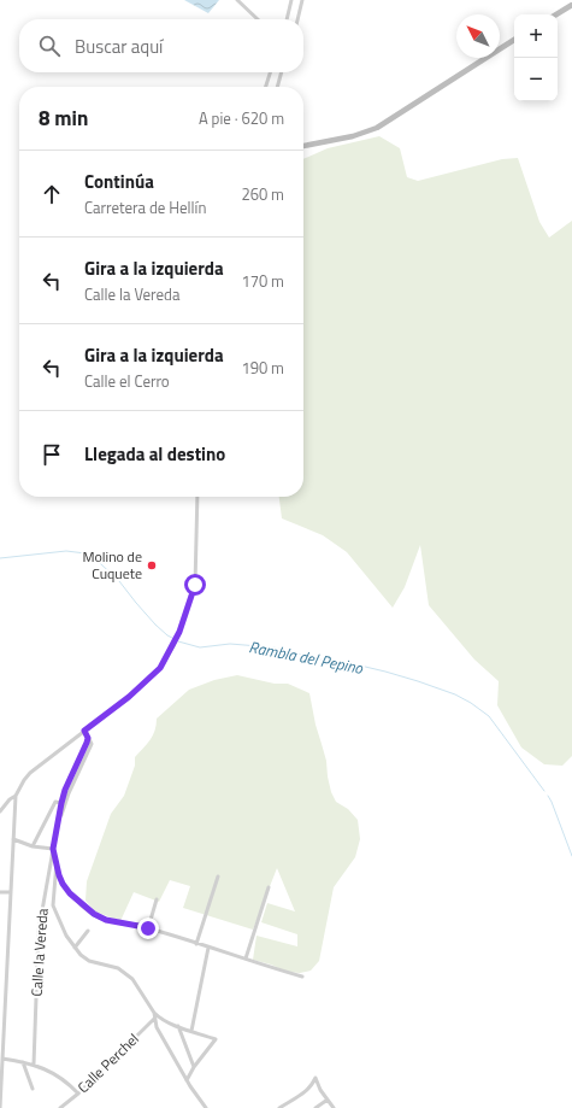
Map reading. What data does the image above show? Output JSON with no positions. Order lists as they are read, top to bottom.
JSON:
{
  "streets": {
    "street": ["Calle la Vereda", "Calle Perchel"]
  },
  "water": ["Rambla del Pepino"],
  "places": ["Molino de Cuquete"],
  "north": "top left",
  "page": {
    "map_buttons": ["+", "−"],
    "search": "Buscar aquí",
    "heading": ["8 min", "A pie · 620 m"],
    "list": [
      ["Continúa", "Carretera de Hellín", "260 m"],
      ["Gira a la izquierda", "Calle la Vereda", "170 m"],
      ["Gira a la izquierda", "Calle el Cerro", "190 m"],
      "Llegada al destino"
    ]
  }
}
